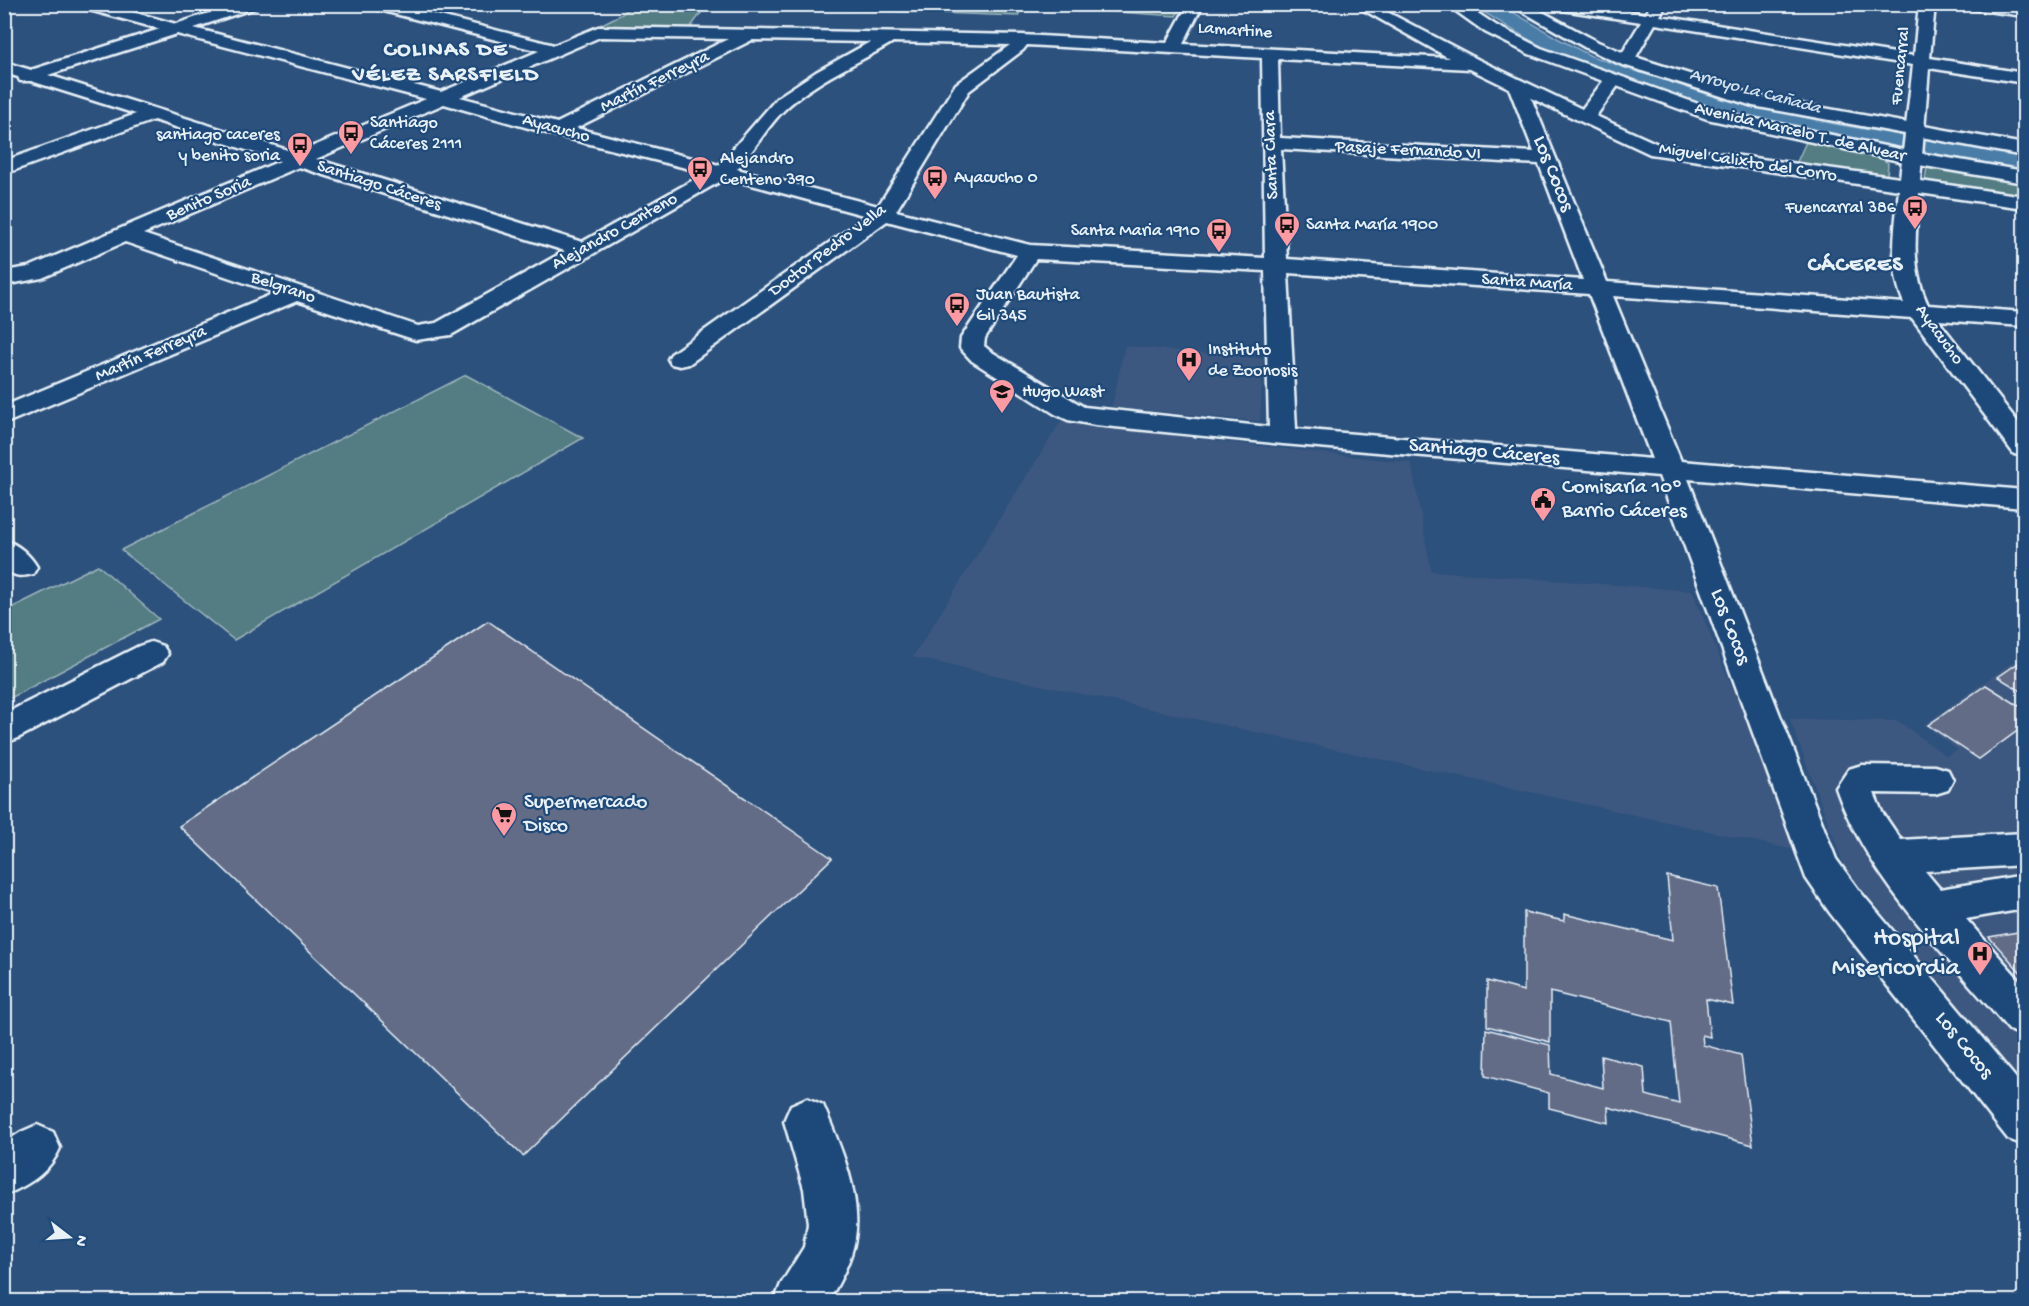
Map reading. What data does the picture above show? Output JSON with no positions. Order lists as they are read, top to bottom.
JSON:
{
  "streets": {
    "street": [
      "Lamartine",
      "Fuencarral",
      "Martín Ferreyra",
      "Ayacucho",
      "Avenida Marcelo T. de Alvear",
      "Pasaje Fernando VI",
      "Santa Clara",
      "Miguel Calixto del Corro",
      "Los Cocos",
      "Santiago Cáceres",
      "Benito Soria",
      "Alejandro Centeno",
      "Doctor Pedro Vella",
      "Santa María",
      "Belgrano"
    ]
  },
  "crossings": [
    ["Lamartine", "Martín Ferreyra"],
    ["Lamartine", "Santa Clara"],
    ["Lamartine", "Miguel Calixto del Corro"],
    ["Lamartine", "Benito Soria"],
    ["Lamartine", "Alejandro Centeno"],
    ["Lamartine", "Doctor Pedro Vella"],
    ["Fuencarral", "Ayacucho"],
    ["Fuencarral", "Avenida Marcelo T. de Alvear"],
    ["Martín Ferreyra", "Ayacucho"],
    ["Martín Ferreyra", "Belgrano"],
    ["Ayacucho", "Avenida Marcelo T. de Alvear"],
    ["Ayacucho", "Miguel Calixto del Corro"],
    ["Ayacucho", "Santiago Cáceres"],
    ["Ayacucho", "Benito Soria"],
    ["Ayacucho", "Alejandro Centeno"],
    ["Ayacucho", "Doctor Pedro Vella"],
    ["Ayacucho", "Santa María"],
    ["Pasaje Fernando VI", "Santa Clara"],
    ["Pasaje Fernando VI", "Los Cocos"],
    ["Santa Clara", "Santiago Cáceres"],
    ["Santa Clara", "Santa María"],
    ["Miguel Calixto del Corro", "Los Cocos"],
    ["Los Cocos", "Santiago Cáceres"],
    ["Los Cocos", "Santa María"],
    ["Santiago Cáceres", "Benito Soria"],
    ["Santiago Cáceres", "Alejandro Centeno"],
    ["Santiago Cáceres", "Santa María"],
    ["Benito Soria", "Belgrano"],
    ["Alejandro Centeno", "Belgrano"]
  ],
  "districts": ["COLINAS DE VÉLEZ SARSFIELD", "CÁCERES"],
  "water": ["Arroyo La Cañada"],
  "places": {
    "bus stop": [
      "Santiago Cáceres 2111",
      "santiago caceres y benito soria",
      "Alejandro Centeno 390",
      "Ayacucho 0",
      "Fuencarral 386",
      "Santa María 1900",
      "Santa Maria 1910",
      "Juan Bautista Gil 345"
    ],
    "hospital": ["Instituto de Zoonosis", "Hospital Misericordia"],
    "school or university": ["Hugo Wast"],
    "public building": ["Comisaría 10º Barrio Cáceres"],
    "supermarket": ["Supermercado Disco"]
  },
  "north": "right"
}
